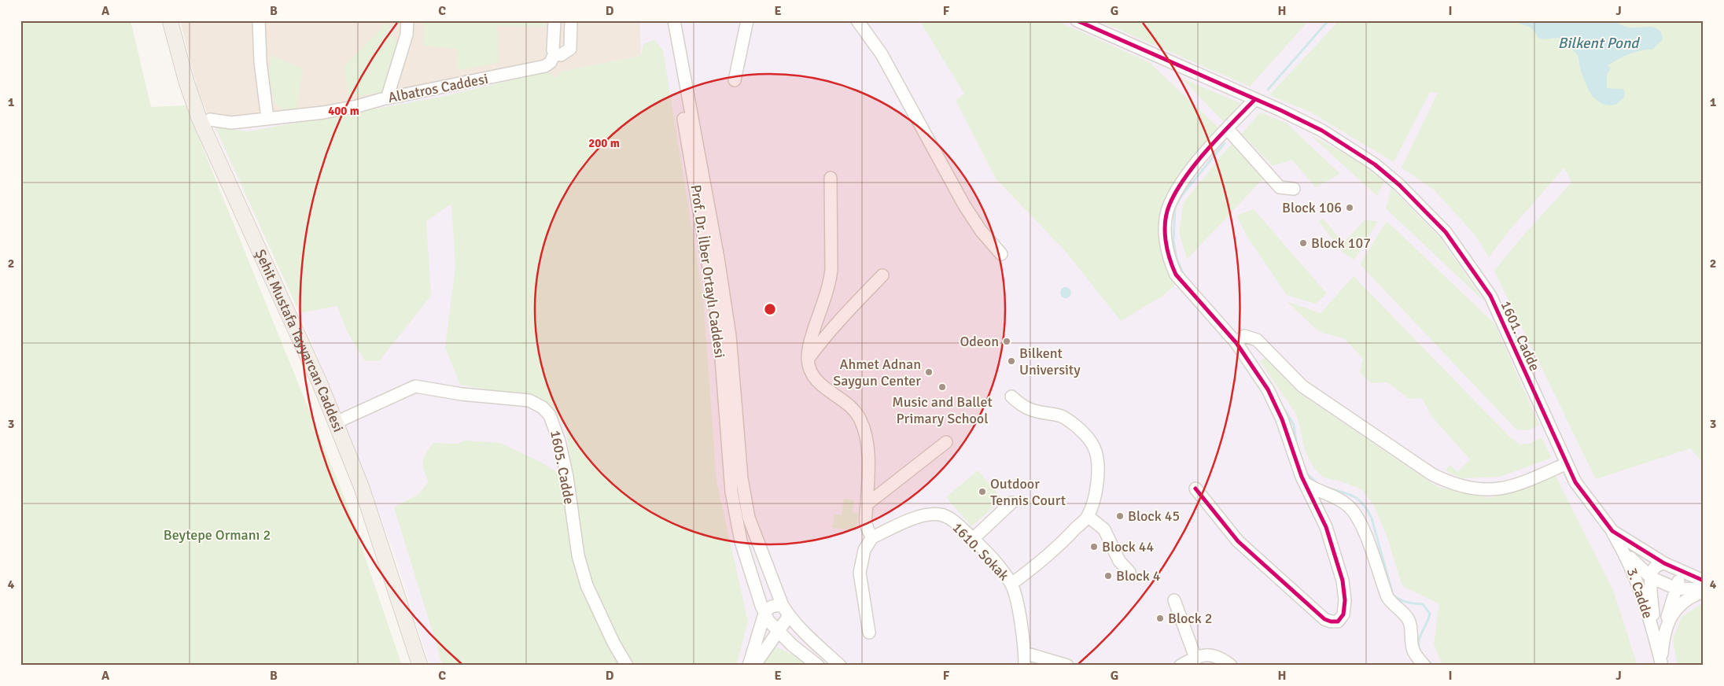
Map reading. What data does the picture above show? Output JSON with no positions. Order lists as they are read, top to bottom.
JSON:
{
  "streets": {
    "main road": ["Şehit Mustafa Tayyarcan Caddesi"],
    "street": [
      "Albatros Caddesi",
      "Prof. Dr. İlber Ortaylı Caddesi",
      "1601. Cadde",
      "1605. Cadde",
      "1610. Sokak",
      "3. Cadde"
    ]
  },
  "crossings": [
    ["1601. Cadde", "3. Cadde"],
    ["Şehit Mustafa Tayyarcan Caddesi", "1605. Cadde"]
  ],
  "water": ["Bilkent Pond"],
  "parks": ["Beytepe Ormanı 2"],
  "places": [
    "Block 106",
    "Block 107",
    "Odeon",
    "Bilkent University",
    "Ahmet Adnan Saygun Center",
    "Music and Ballet Primary School",
    "Outdoor Tennis Court",
    "Block 45",
    "Block 44",
    "Block 4",
    "Block 2"
  ],
  "grid": {
    "columns": [
      "A",
      "B",
      "C",
      "D",
      "E",
      "F",
      "G",
      "H",
      "I",
      "J"
    ],
    "rows": [
      "1",
      "2",
      "3",
      "4"
    ]
  },
  "rings": ["400 m", "200 m"]
}
